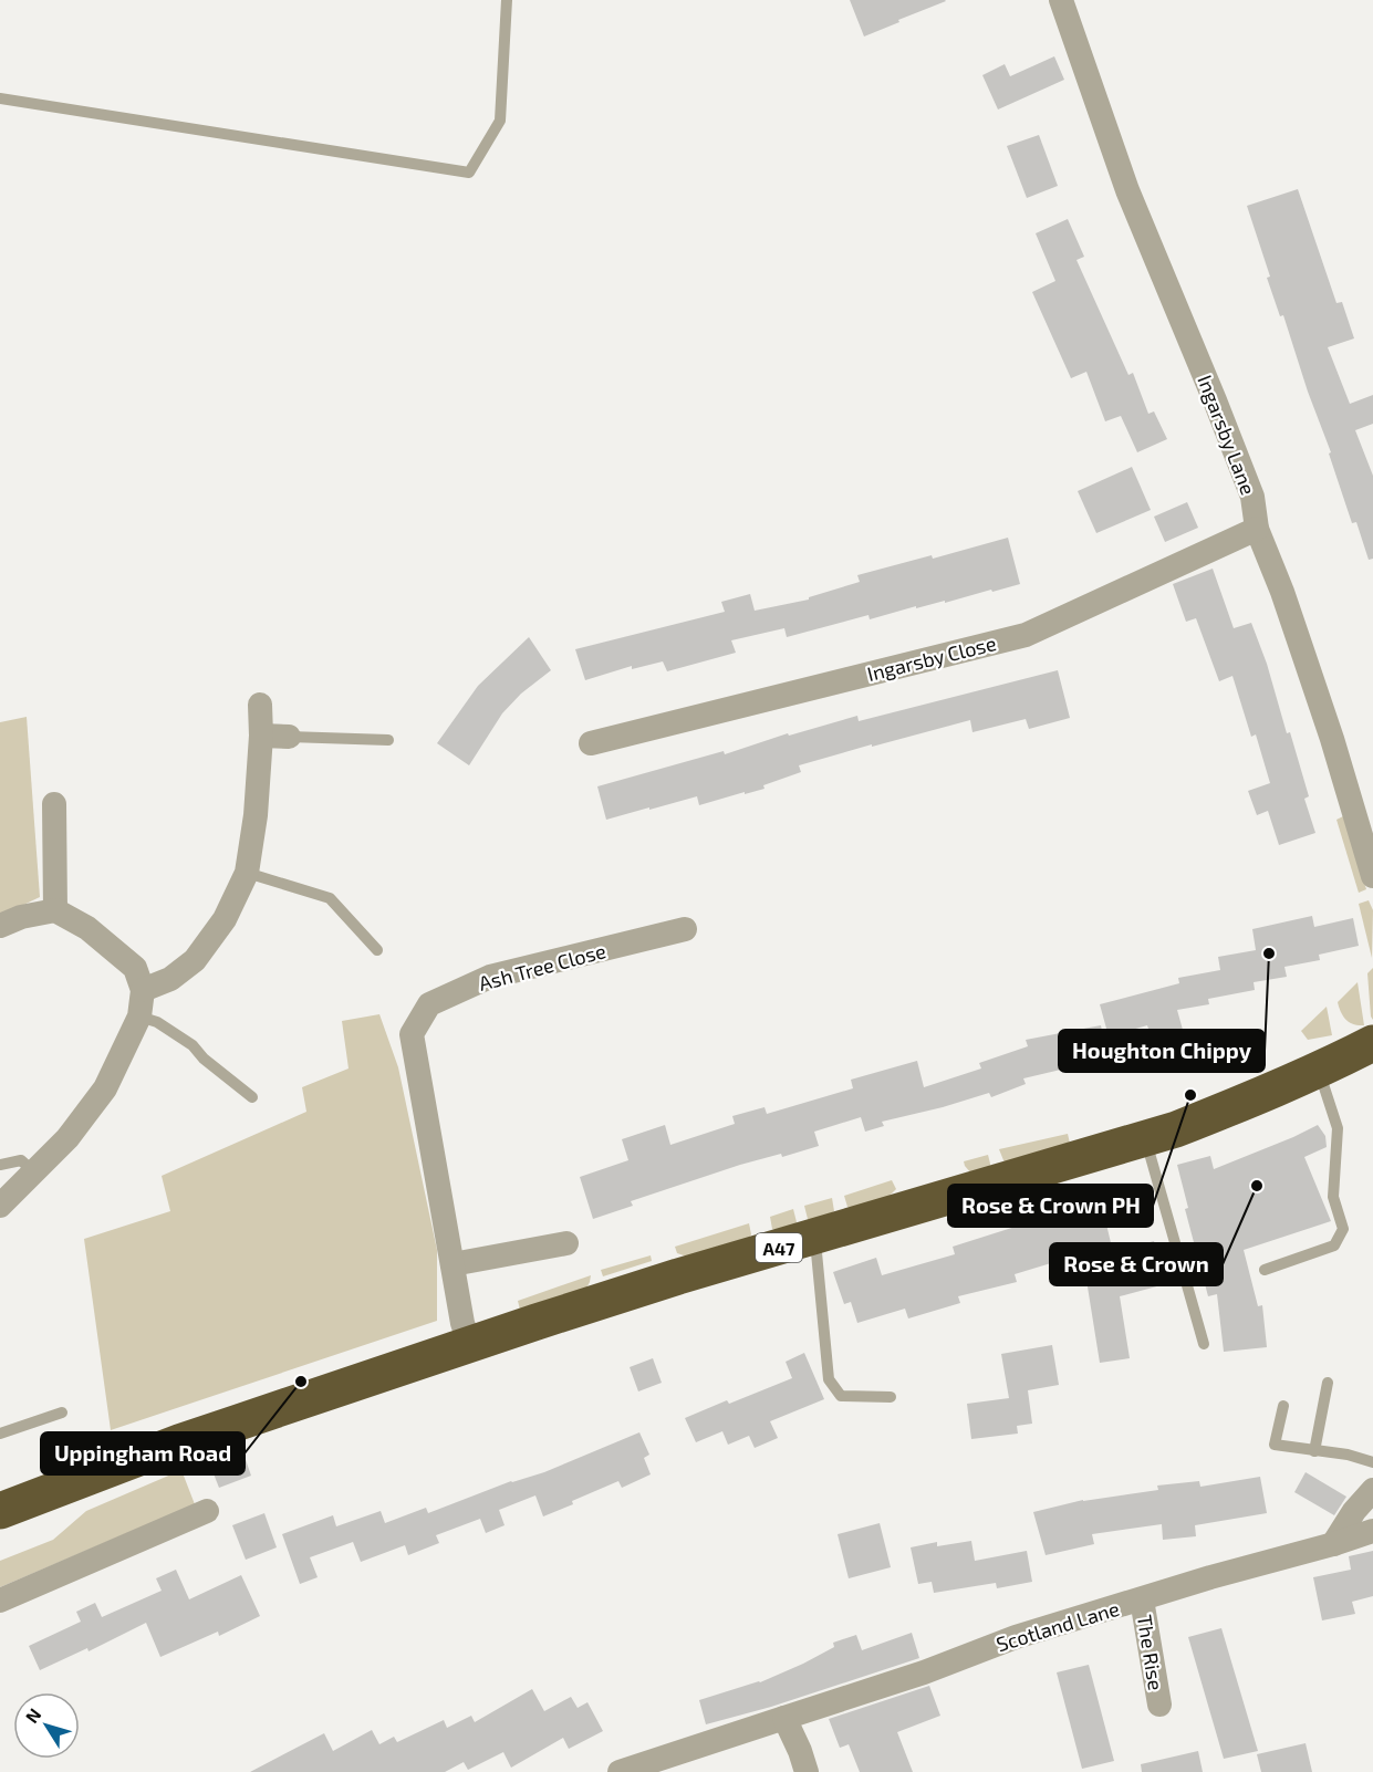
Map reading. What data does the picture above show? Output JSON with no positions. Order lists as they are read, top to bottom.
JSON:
{
  "streets": {
    "highway": ["A47"],
    "street": [
      "Ingarsby Lane",
      "Ingarsby Close",
      "Ash Tree Close",
      "Scotland Lane",
      "The Rise"
    ]
  },
  "crossings": [
    ["Ingarsby Lane", "Ingarsby Close"],
    ["Ash Tree Close", "A47"],
    ["Scotland Lane", "The Rise"]
  ],
  "places": [
    "Houghton Chippy",
    "Rose & Crown PH",
    "Rose & Crown",
    "Uppingham Road"
  ],
  "north": "top left"
}
